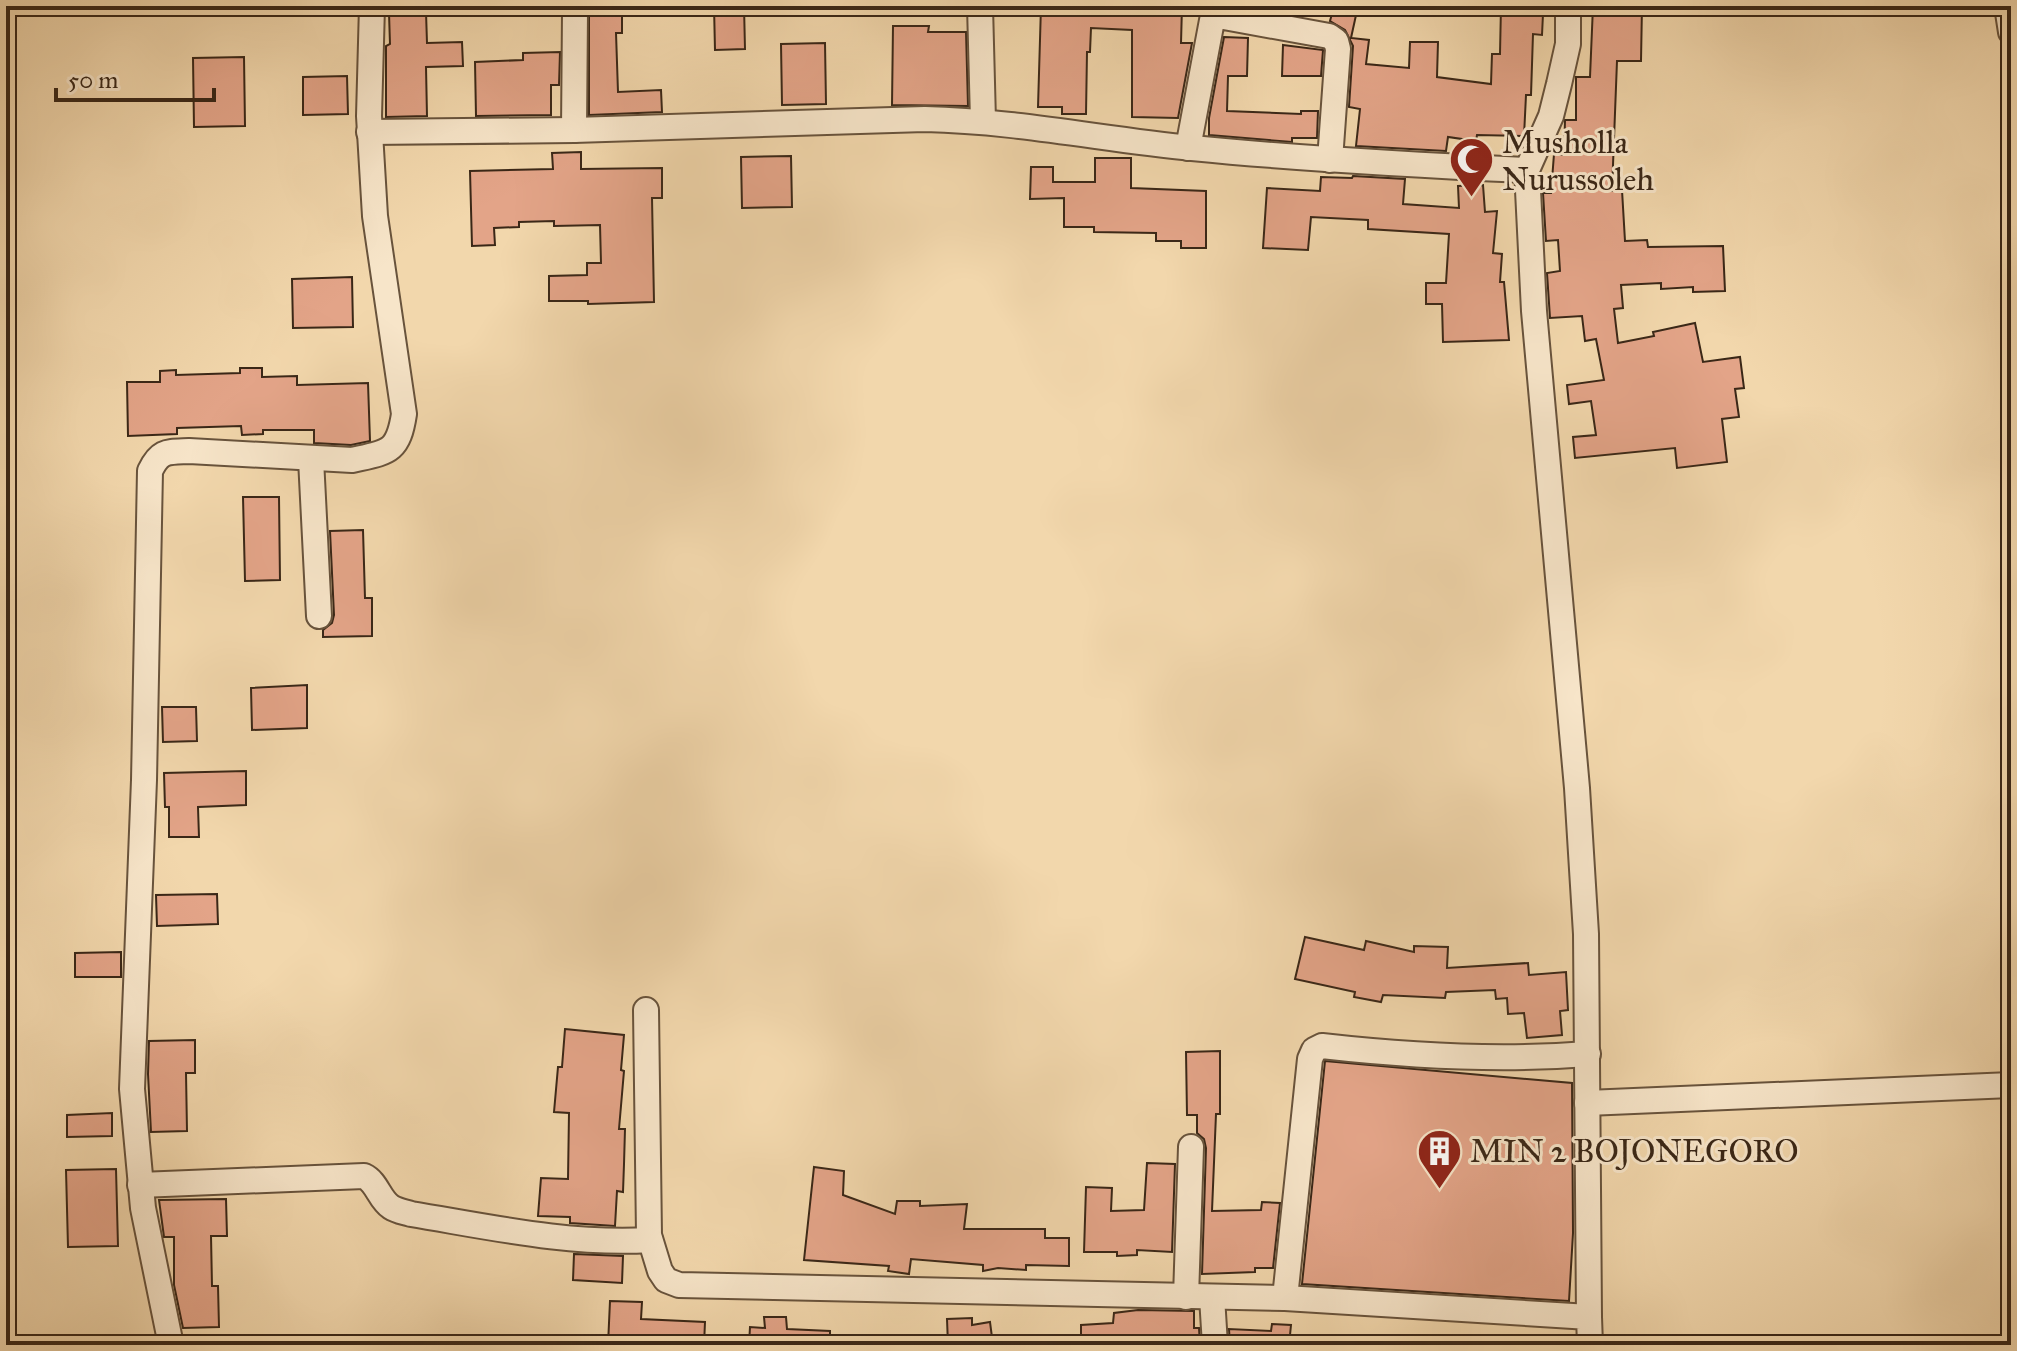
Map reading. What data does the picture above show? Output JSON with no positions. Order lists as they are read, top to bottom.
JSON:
{
  "places": {
    "mosque": ["Musholla Nurussoleh"],
    "building": ["MIN 2 BOJONEGORO"]
  },
  "scale_bar": "50 m"
}
